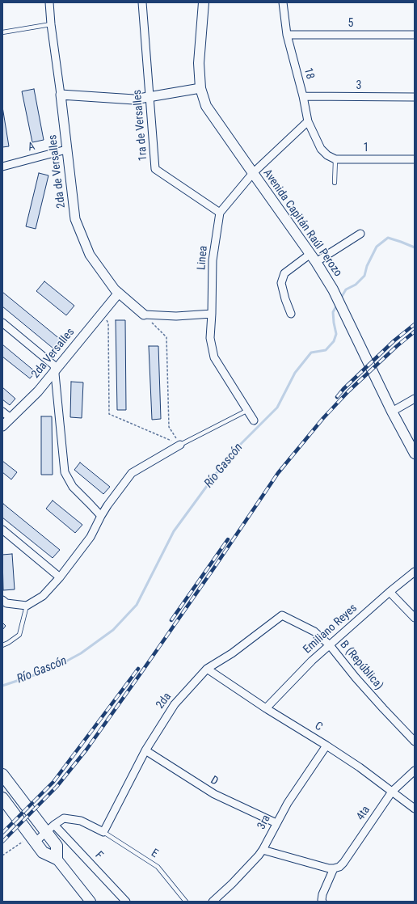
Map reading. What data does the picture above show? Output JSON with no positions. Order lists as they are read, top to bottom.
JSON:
{
  "streets": {
    "main road": ["Avenida Capitán Raúl Perozo"],
    "street": [
      "5",
      "18",
      "3",
      "1ra de Versalles",
      "A",
      "1",
      "2da de Versalles",
      "Linea",
      "2da Versalles",
      "Emiliano Reyes",
      "B (República)",
      "2da",
      "C",
      "D",
      "4ta",
      "3ra",
      "F"
    ],
    "lane": ["E"]
  },
  "crossings": [
    ["5", "18"],
    ["18", "3"],
    ["18", "1"],
    ["1ra de Versalles", "Linea"],
    ["A", "2da de Versalles"],
    ["2da de Versalles", "2da Versalles"],
    ["Emiliano Reyes", "B (República)"],
    ["Emiliano Reyes", "C"],
    ["B (República)", "2da"],
    ["2da", "C"],
    ["2da", "D"],
    ["2da", "E"],
    ["C", "4ta"],
    ["C", "3ra"],
    ["D", "3ra"]
  ],
  "water": ["Río Gascón"]
}
